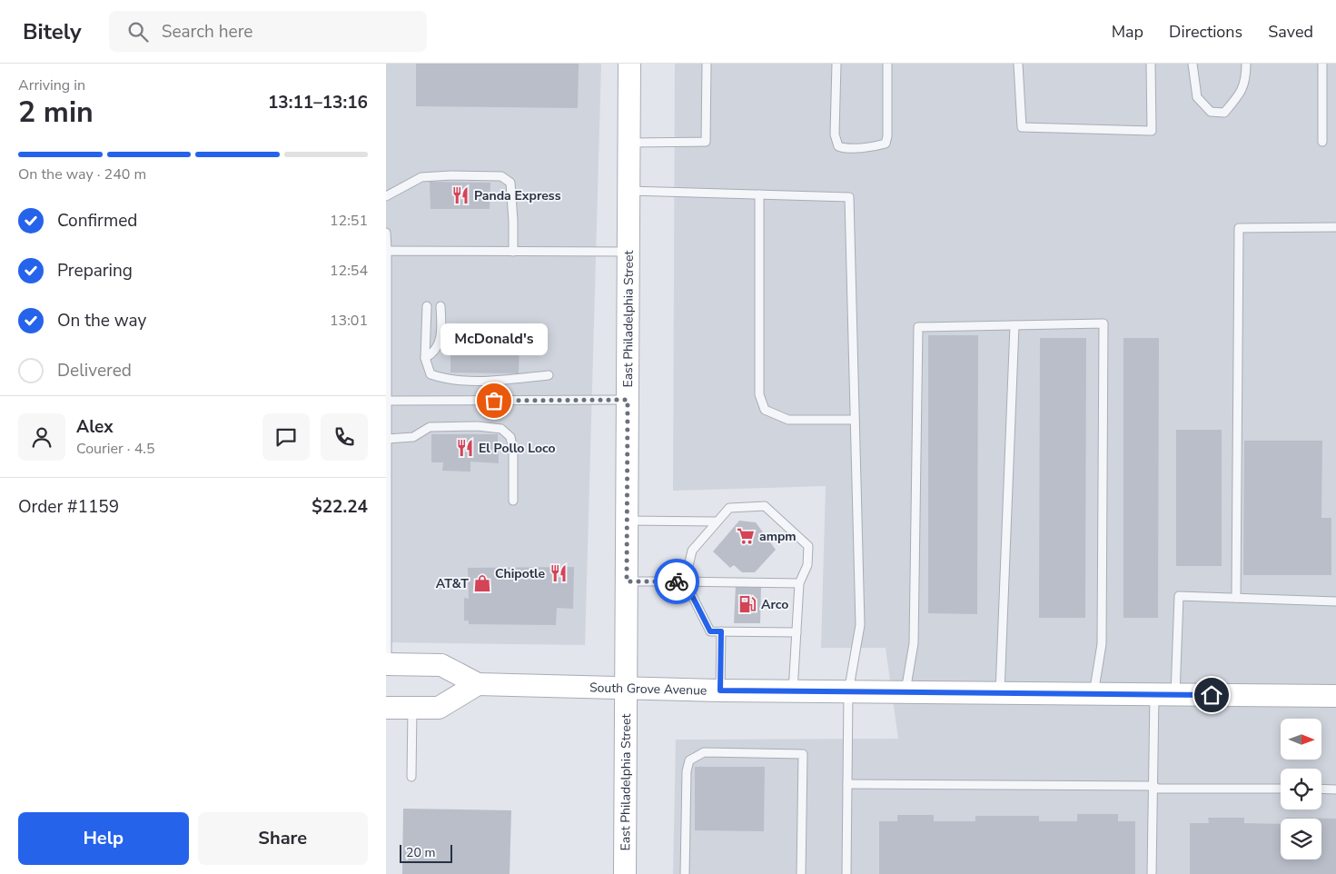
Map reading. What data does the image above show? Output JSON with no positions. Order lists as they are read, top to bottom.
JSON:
{
  "streets": {
    "main road": ["East Philadelphia Street", "South Grove Avenue"]
  },
  "crossings": [
    ["East Philadelphia Street", "South Grove Avenue"]
  ],
  "places": {
    "restaurant": ["Panda Express", "El Pollo Loco", "Chipotle"],
    "other": ["McDonald's"],
    "supermarket": ["ampm"],
    "shop": ["AT&T"],
    "fuel station": ["Arco"]
  },
  "scale_bar": "20 m",
  "north": "right",
  "page": {
    "header": "Bitely",
    "search": "Search here",
    "nav": ["Map", "Directions", "Saved"],
    "heading": ["2 min", "Arriving in", "13:11–13:16"],
    "panel": [
      "Alex",
      "Courier · 4.5",
      "Order #1159",
      "$22.24"
    ],
    "bar": "On the way · 240 m",
    "list": [
      ["Confirmed", "12:51"],
      ["Preparing", "12:54"],
      ["On the way", "13:01"],
      "Delivered"
    ],
    "bubble": "McDonald's",
    "buttons": ["Help", "Share"],
    "scale": "20 m"
  }
}
